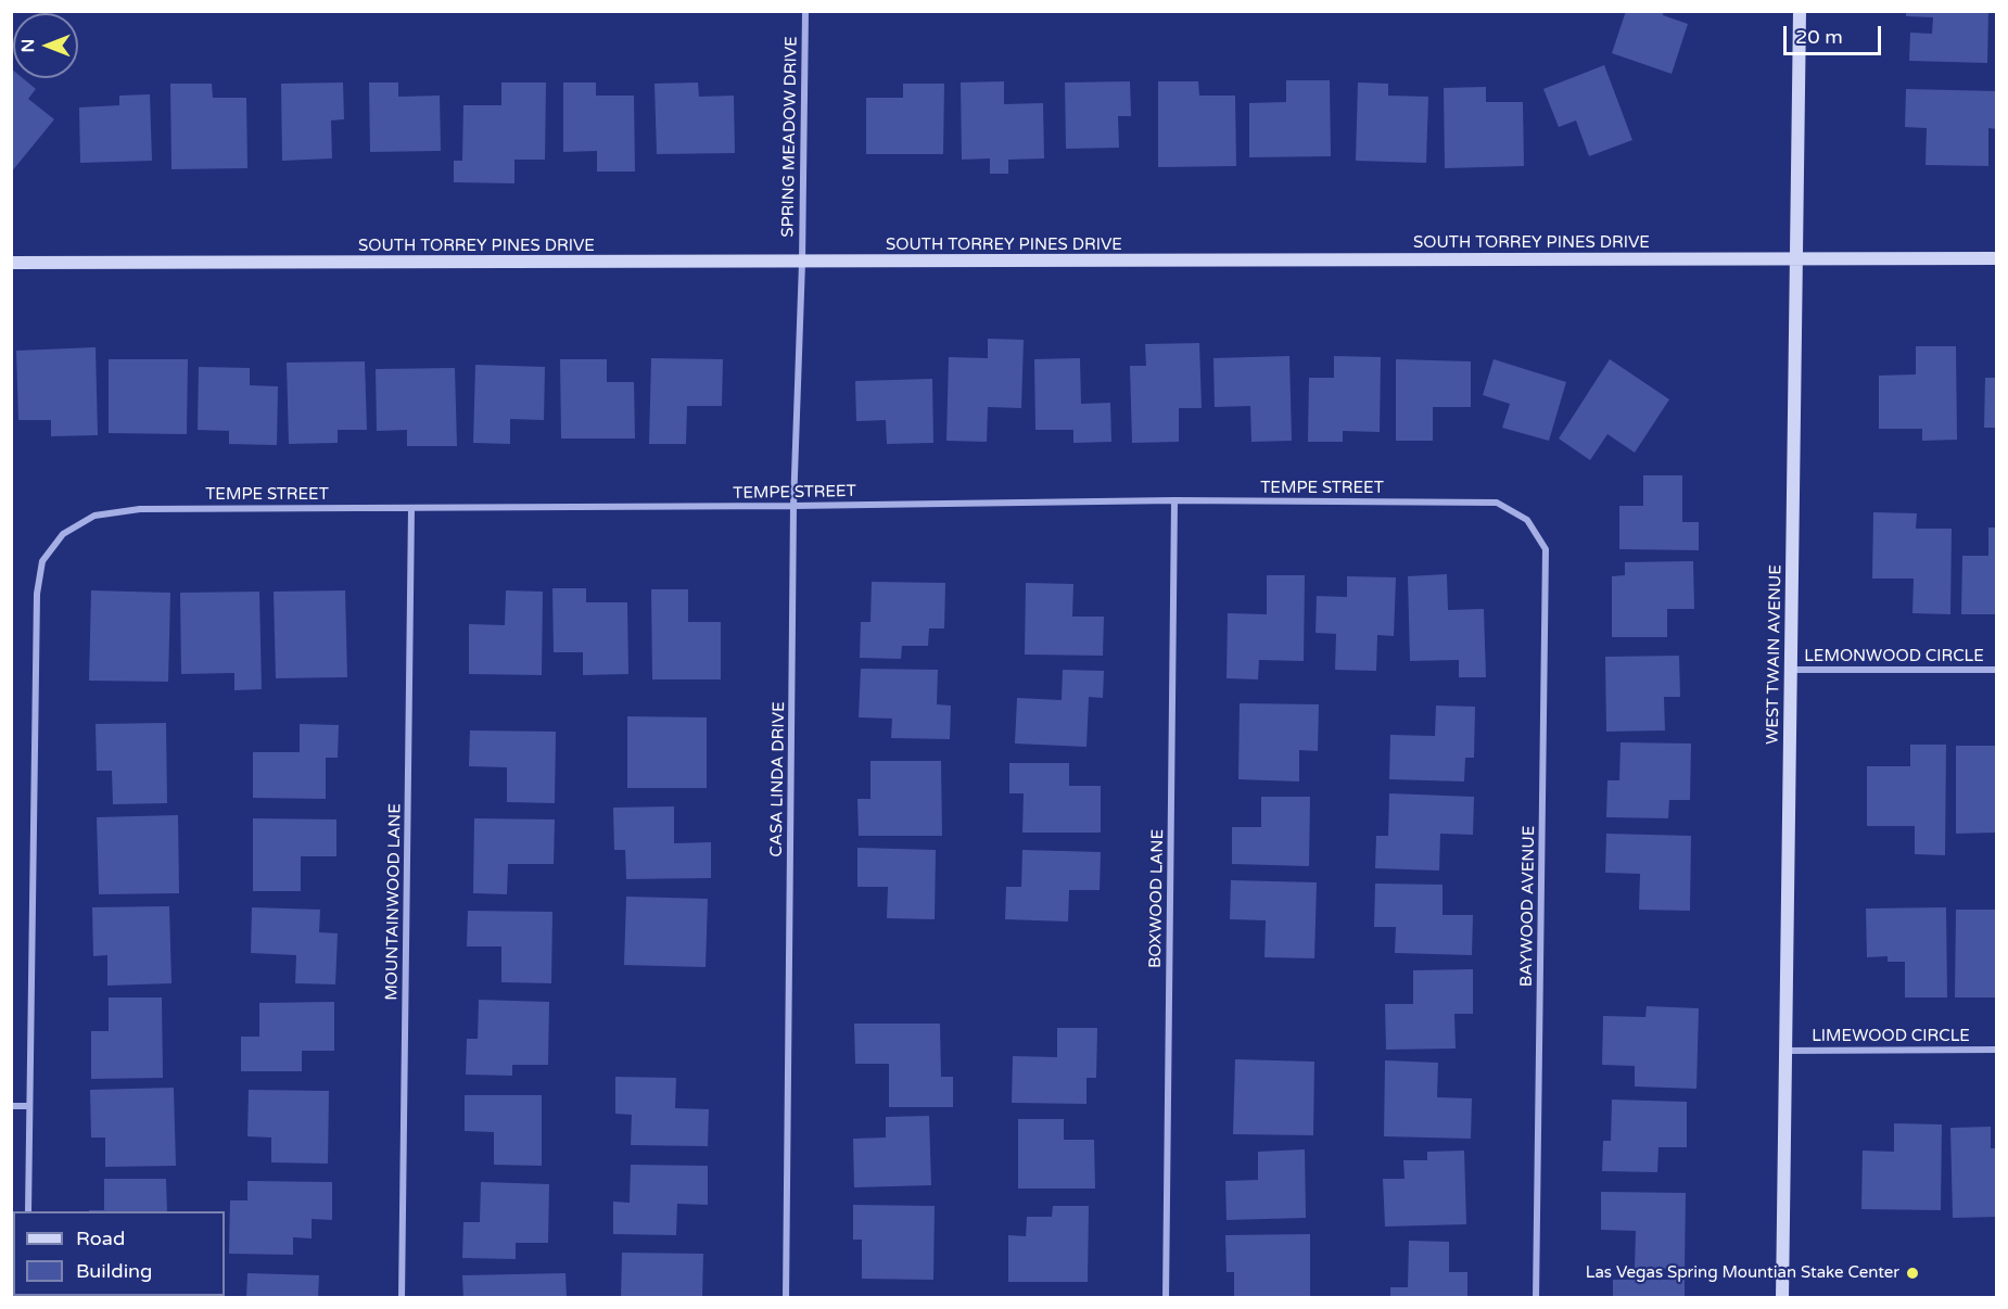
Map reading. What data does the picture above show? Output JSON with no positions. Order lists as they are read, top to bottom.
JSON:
{
  "streets": {
    "main road": ["SOUTH TORREY PINES DRIVE", "WEST TWAIN AVENUE"],
    "street": [
      "SPRING MEADOW DRIVE",
      "TEMPE STREET",
      "LEMONWOOD CIRCLE",
      "CASA LINDA DRIVE",
      "BOXWOOD LANE",
      "MOUNTAINWOOD LANE",
      "BAYWOOD AVENUE",
      "LIMEWOOD CIRCLE"
    ]
  },
  "crossings": [
    ["SPRING MEADOW DRIVE", "SOUTH TORREY PINES DRIVE"],
    ["SPRING MEADOW DRIVE", "CASA LINDA DRIVE"],
    ["SOUTH TORREY PINES DRIVE", "WEST TWAIN AVENUE"],
    ["SOUTH TORREY PINES DRIVE", "CASA LINDA DRIVE"],
    ["TEMPE STREET", "CASA LINDA DRIVE"],
    ["TEMPE STREET", "BOXWOOD LANE"],
    ["TEMPE STREET", "MOUNTAINWOOD LANE"],
    ["TEMPE STREET", "BAYWOOD AVENUE"],
    ["WEST TWAIN AVENUE", "LEMONWOOD CIRCLE"],
    ["WEST TWAIN AVENUE", "LIMEWOOD CIRCLE"]
  ],
  "places": ["Las Vegas Spring Mountian Stake Center"],
  "legend": ["Road", "Building"],
  "scale_bar": "20 m",
  "north": "left"
}
